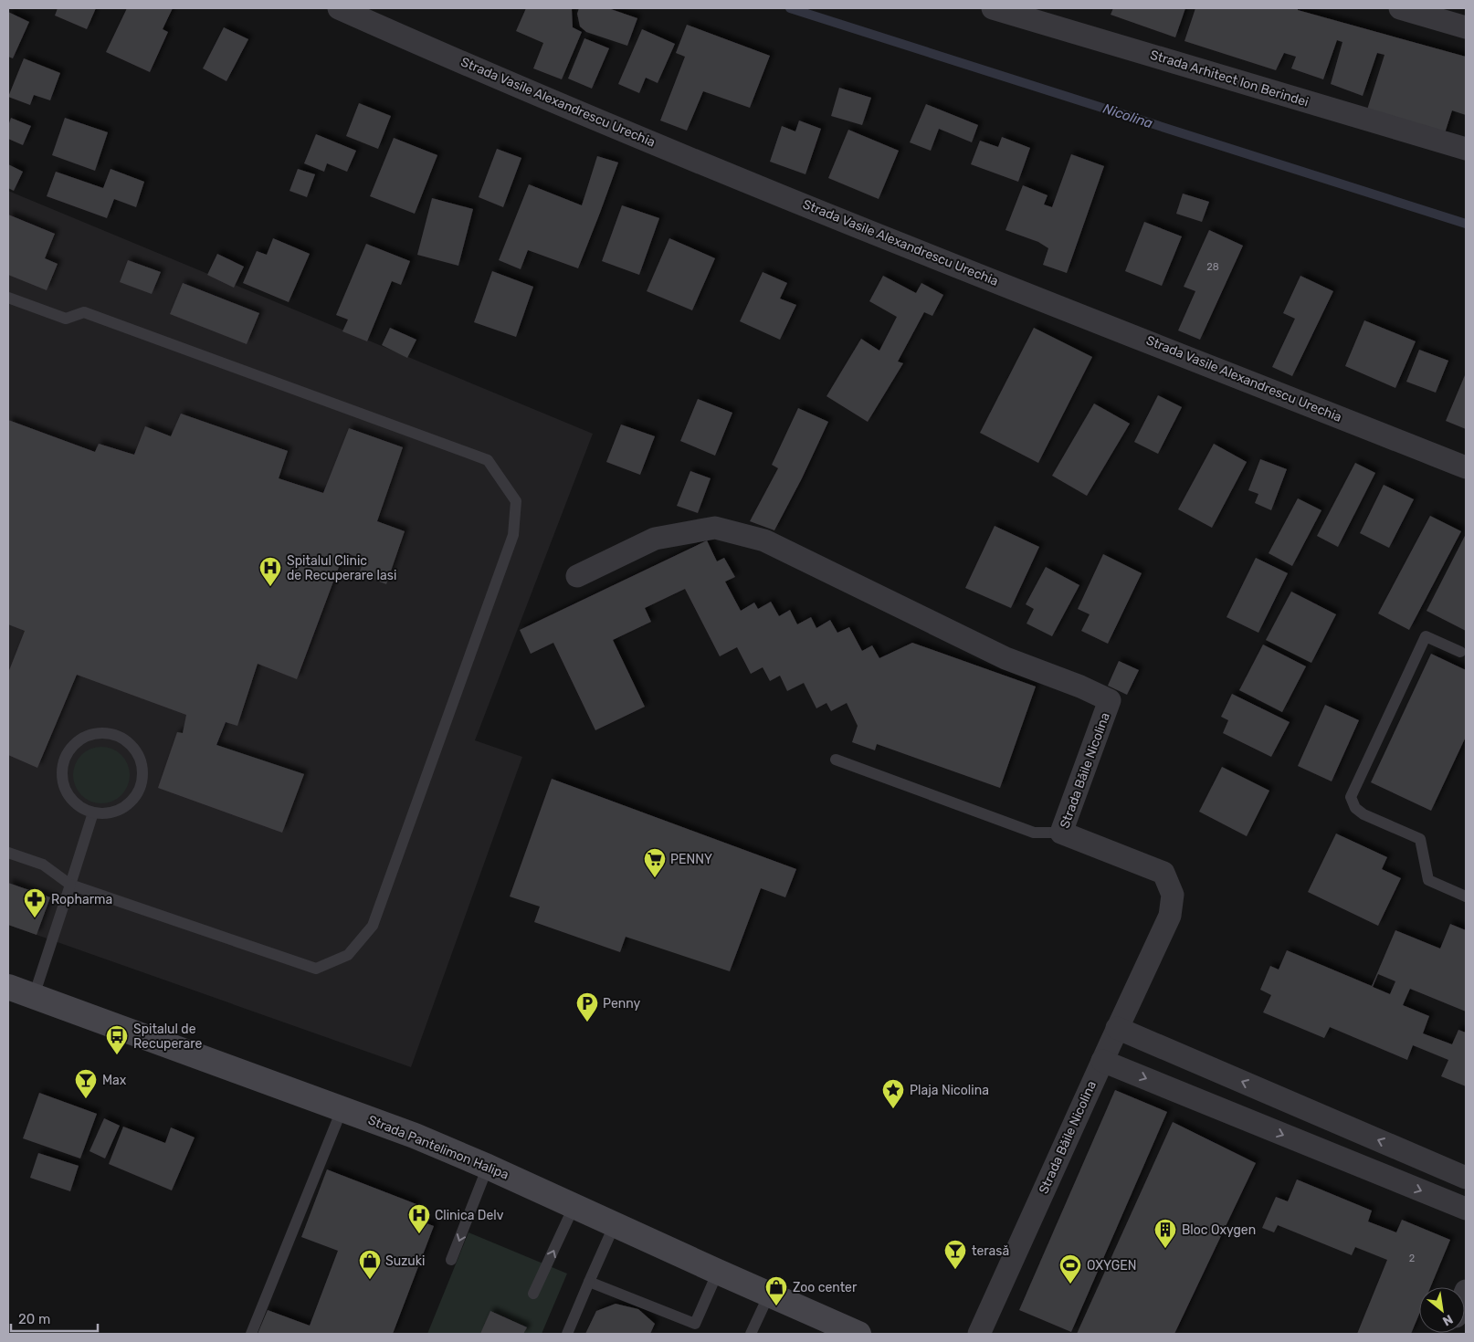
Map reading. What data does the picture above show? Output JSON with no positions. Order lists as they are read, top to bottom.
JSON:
{
  "streets": {
    "street": [
      "Strada Arhitect Ion Berindei",
      "Strada Vasile Alexandrescu Urechia",
      "Strada Băile Nicolina",
      "Strada Pantelimon Halipa"
    ]
  },
  "water": ["Nicolina"],
  "places": {
    "hospital": ["Spitalul Clinic de Recuperare Iasi", "Clinica Delv"],
    "supermarket": ["PENNY"],
    "pharmacy": ["Ropharma"],
    "parking": ["Penny"],
    "bus stop": ["Spitalul de Recuperare"],
    "bar": ["Max", "terasă"],
    "place": ["Plaja Nicolina"],
    "building": ["Bloc Oxygen"],
    "shop": ["Suzuki", "Zoo center"],
    "sports": ["OXYGEN"]
  },
  "house_numbers": ["28", "2"],
  "scale_bar": "20 m",
  "north": "bottom right"
}
